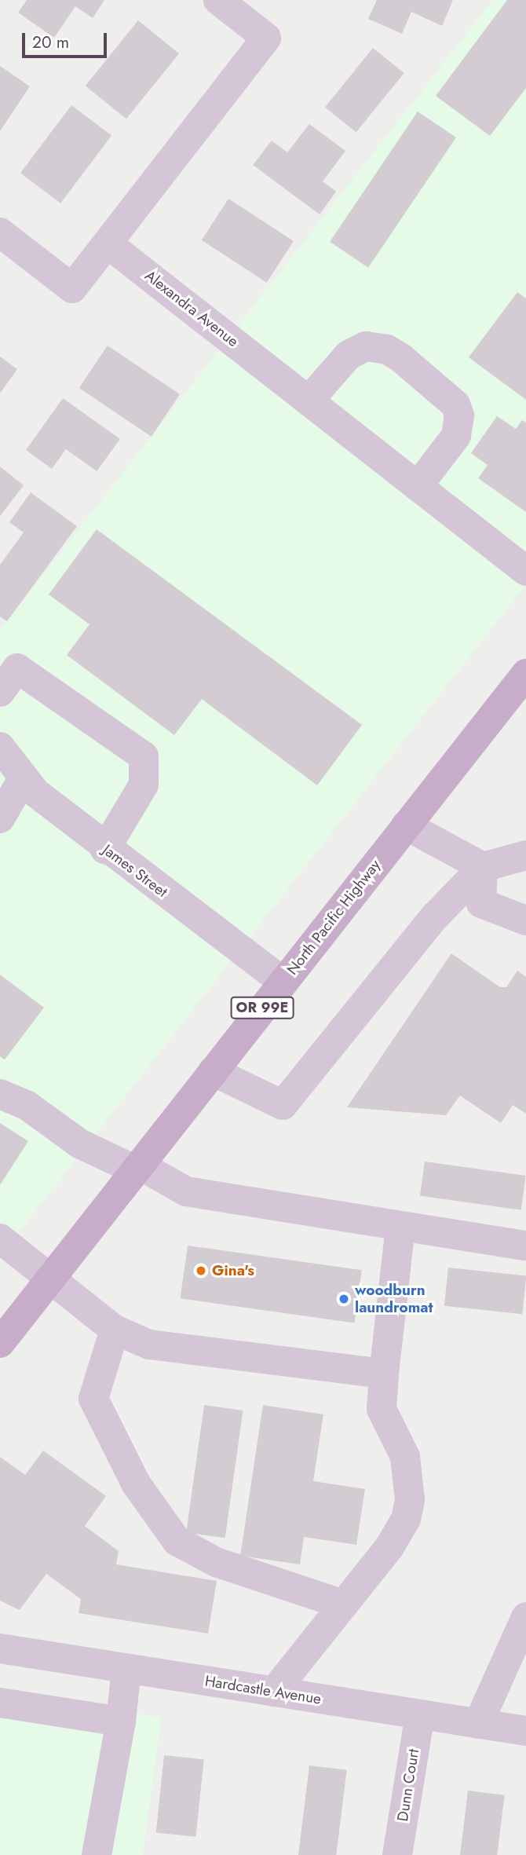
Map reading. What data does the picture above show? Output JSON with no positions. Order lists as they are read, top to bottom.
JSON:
{
  "streets": {
    "main road": ["North Pacific Highway", "OR 99E"],
    "street": [
      "Alexandra Avenue",
      "James Street",
      "Hardcastle Avenue",
      "Dunn Court"
    ]
  },
  "crossings": [
    ["James Street", "North Pacific Highway"],
    ["Hardcastle Avenue", "Dunn Court"]
  ],
  "places": ["Gina's", "woodburn laundromat"],
  "scale_bar": "20 m"
}
